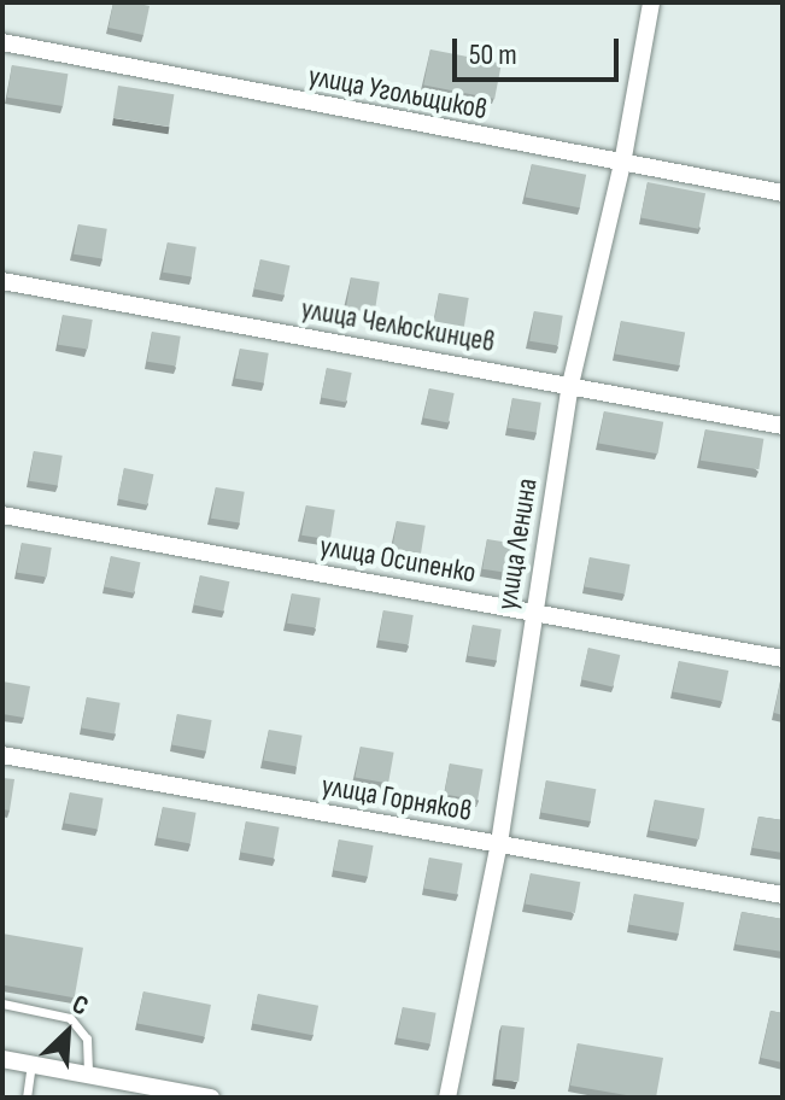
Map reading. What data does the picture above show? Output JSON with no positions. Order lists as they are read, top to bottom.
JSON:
{
  "streets": {
    "street": [
      "улица Угольщиков",
      "улица Челюскинцев",
      "улица Ленина",
      "улица Осипенко",
      "улица Горняков"
    ]
  },
  "crossings": [
    ["улица Угольщиков", "улица Ленина"],
    ["улица Челюскинцев", "улица Ленина"],
    ["улица Ленина", "улица Осипенко"],
    ["улица Ленина", "улица Горняков"]
  ],
  "scale_bar": "50 m",
  "north": "top right"
}
